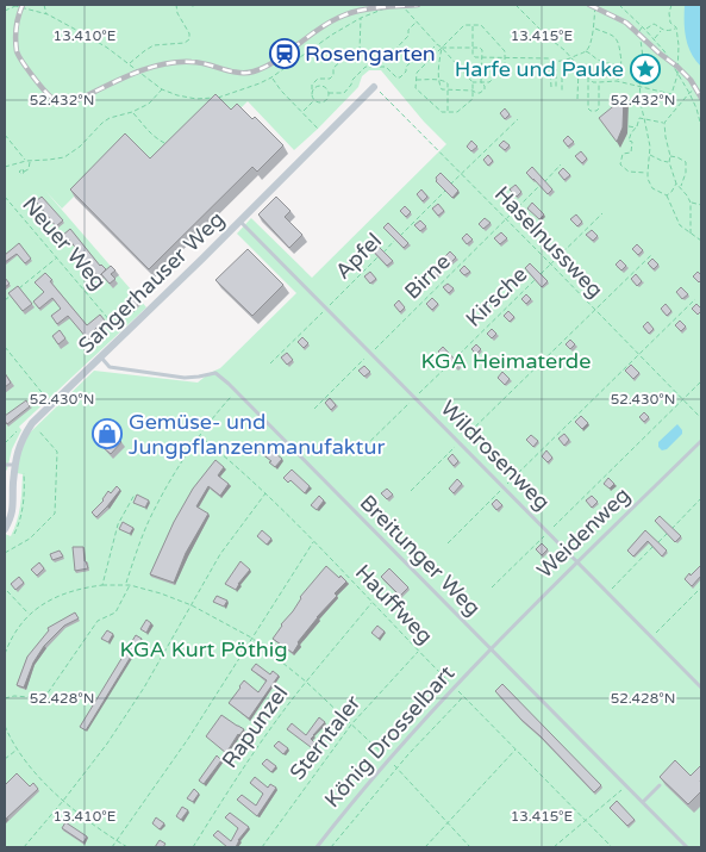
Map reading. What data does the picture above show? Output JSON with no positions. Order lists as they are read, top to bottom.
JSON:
{
  "streets": {
    "street": ["Sangerhauser Weg"],
    "lane": [
      "Wildrosenweg",
      "Weidenweg",
      "Breitunger Weg",
      "König Drosselbart"
    ],
    "path": [
      "Haselnussweg",
      "Neuer Weg",
      "Apfel",
      "Birne",
      "Kirsche",
      "Hauffweg",
      "Rapunzel",
      "Sterntaler"
    ]
  },
  "crossings": [
    ["Haselnussweg", "Apfel"],
    ["Haselnussweg", "Birne"],
    ["Haselnussweg", "Sangerhauser Weg"],
    ["Haselnussweg", "Kirsche"],
    ["Neuer Weg", "Sangerhauser Weg"],
    ["Apfel", "Wildrosenweg"],
    ["Birne", "Wildrosenweg"],
    ["Sangerhauser Weg", "Wildrosenweg"],
    ["Sangerhauser Weg", "Breitunger Weg"],
    ["Kirsche", "Wildrosenweg"],
    ["Wildrosenweg", "Weidenweg"],
    ["Weidenweg", "Breitunger Weg"],
    ["Weidenweg", "König Drosselbart"],
    ["Breitunger Weg", "König Drosselbart"],
    ["Hauffweg", "Rapunzel"],
    ["Hauffweg", "König Drosselbart"],
    ["Hauffweg", "Sterntaler"]
  ],
  "parks": ["KGA Heimaterde", "KGA Kurt Pöthig"],
  "places": {
    "station": ["Rosengarten"],
    "place": ["Harfe und Pauke"],
    "shop": ["Gemüse- und Jungpflanzenmanufaktur"]
  },
  "coordinates": [
    "13.410°E",
    "13.415°E",
    "52.432°N",
    "52.430°N",
    "52.428°N"
  ]
}
